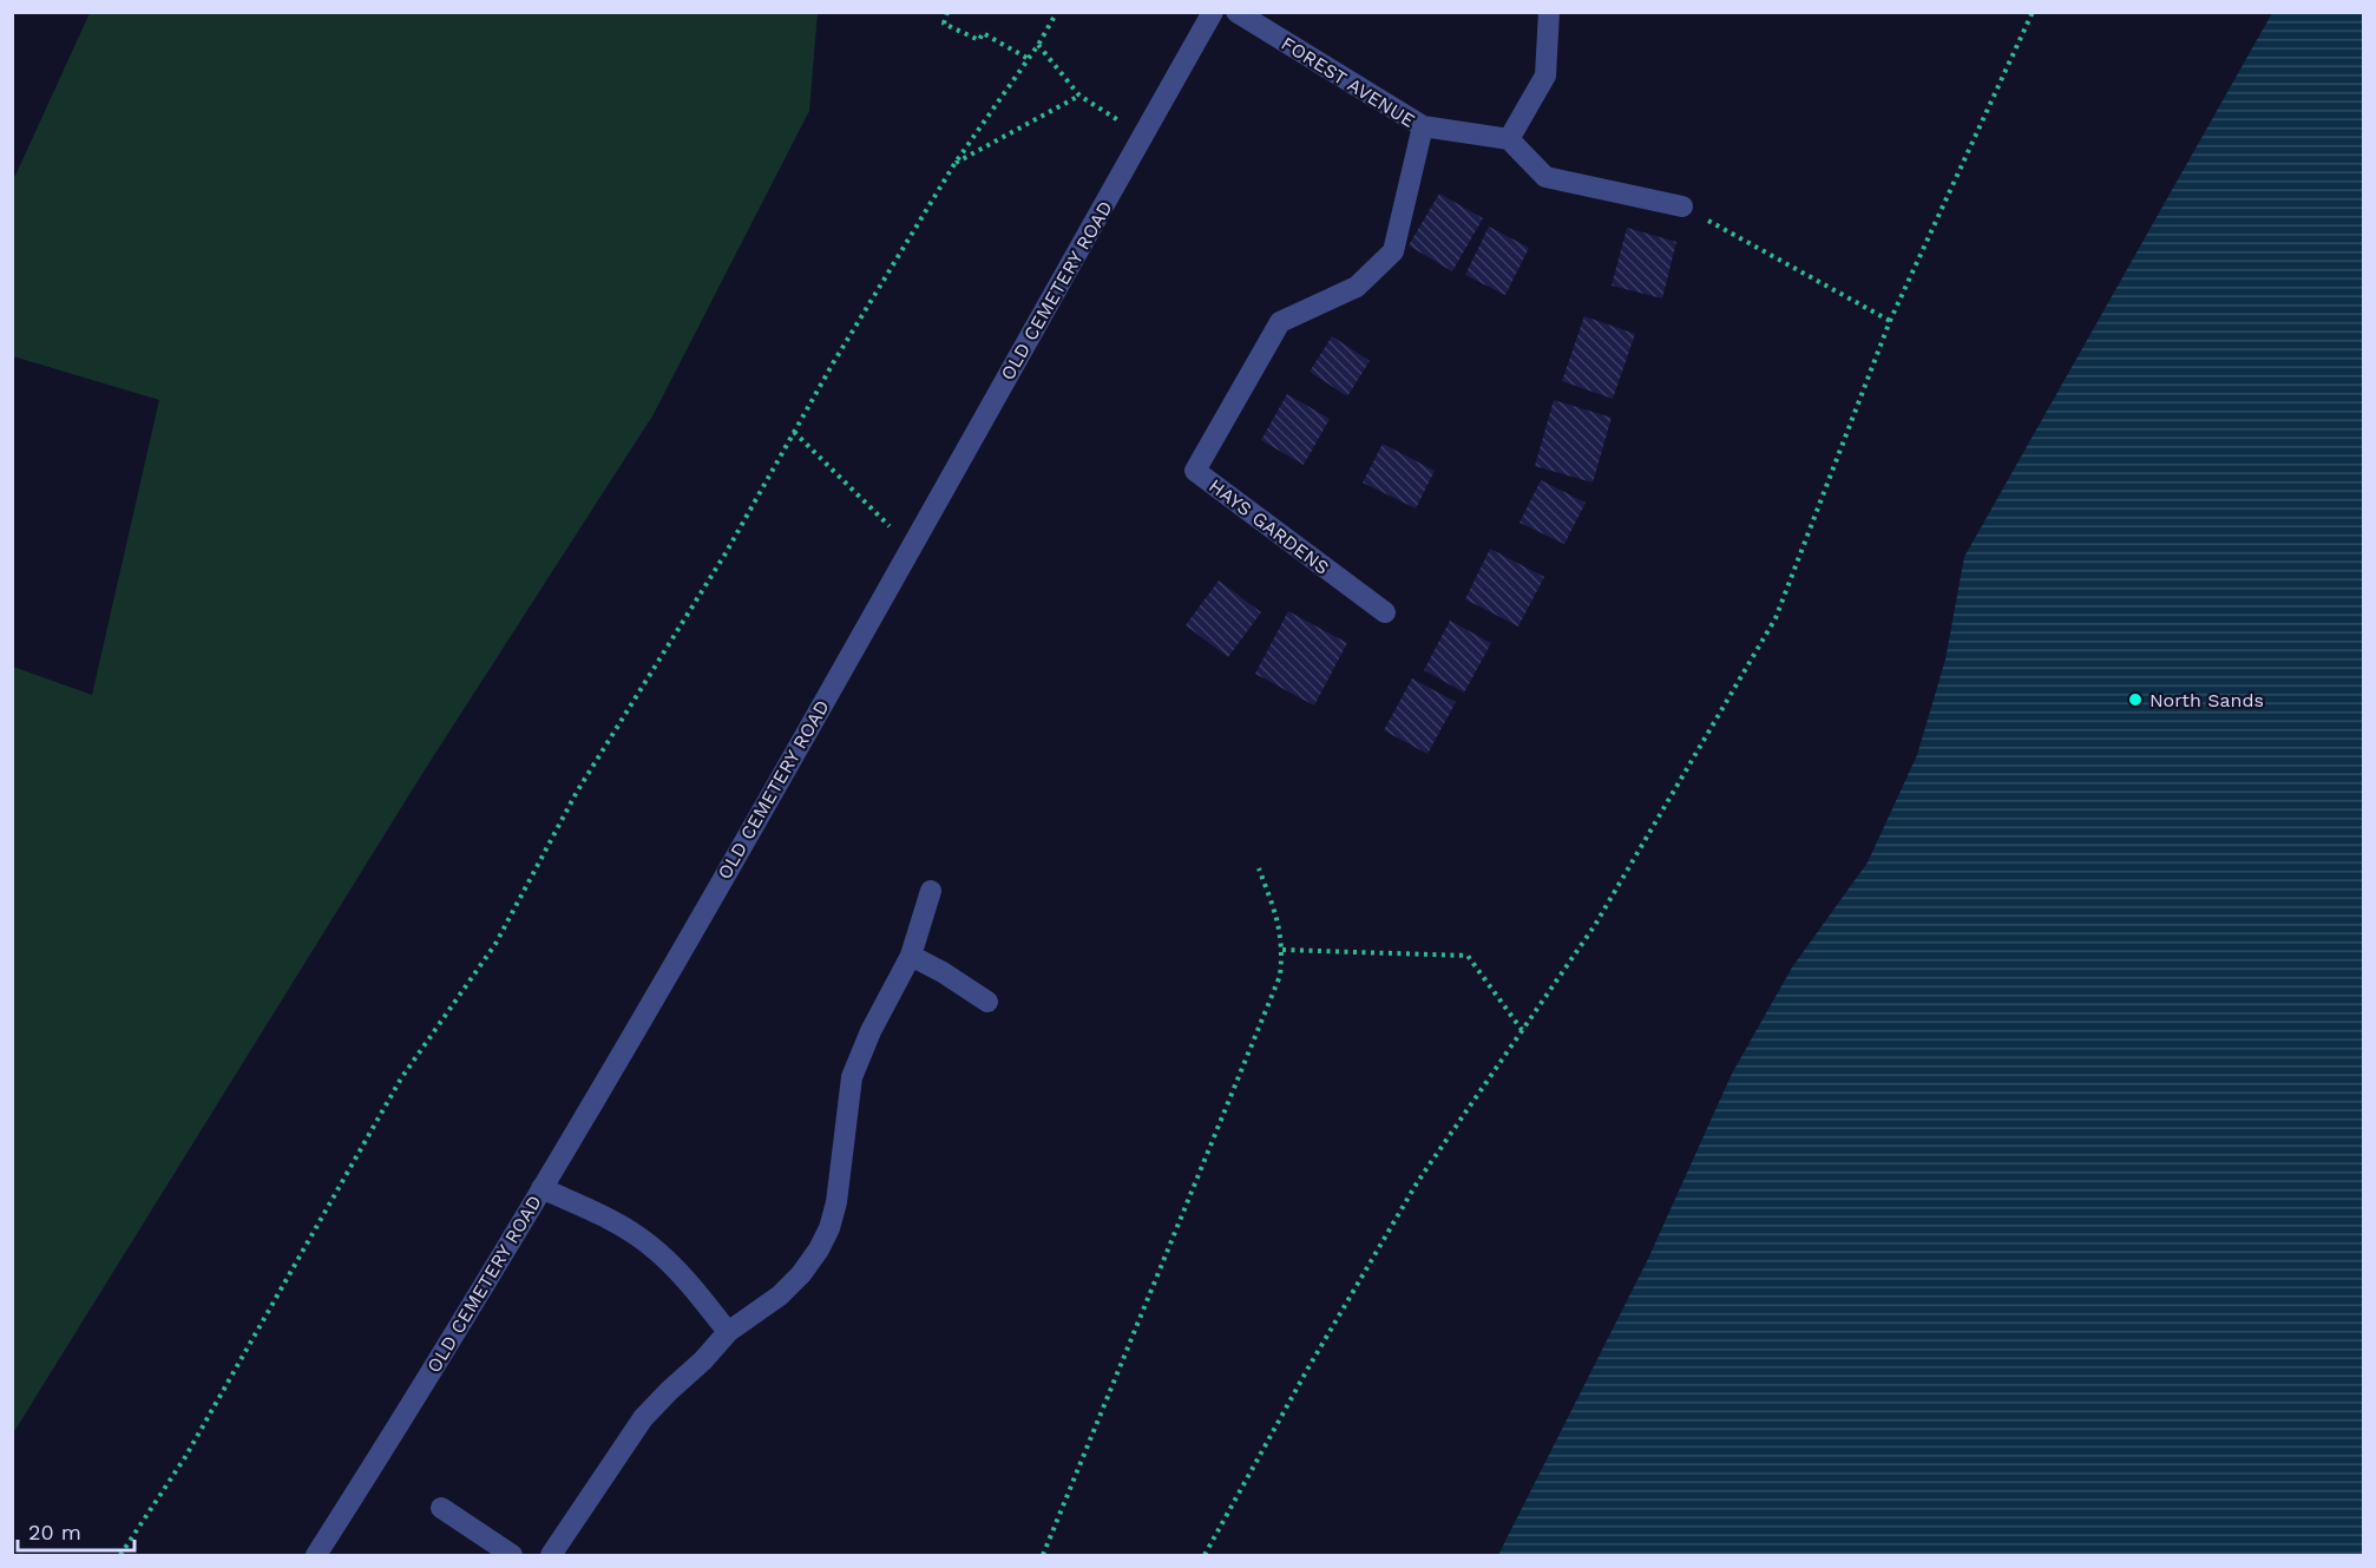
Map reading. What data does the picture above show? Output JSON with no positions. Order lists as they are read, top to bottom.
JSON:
{
  "streets": {
    "street": ["FOREST AVENUE", "OLD CEMETERY ROAD", "HAYS GARDENS"]
  },
  "crossings": [
    ["FOREST AVENUE", "HAYS GARDENS"]
  ],
  "places": ["North Sands"],
  "scale_bar": "20 m"
}
